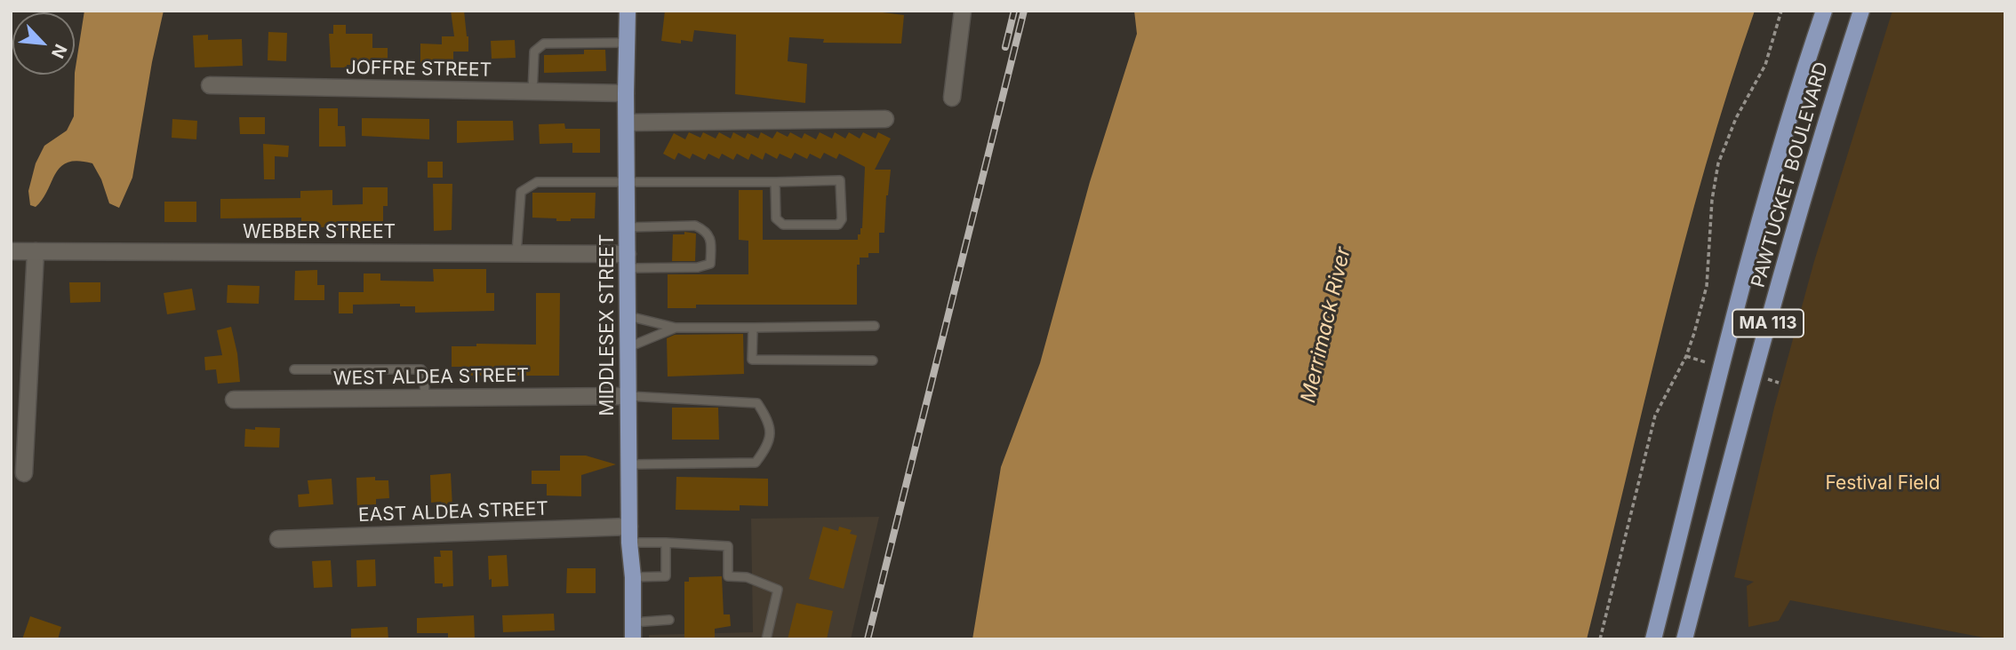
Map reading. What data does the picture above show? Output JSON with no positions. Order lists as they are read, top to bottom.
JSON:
{
  "streets": {
    "main road": ["PAWTUCKET BOULEVARD", "MA 113", "MIDDLESEX STREET"],
    "street": [
      "JOFFRE STREET",
      "WEBBER STREET",
      "WEST ALDEA STREET",
      "EAST ALDEA STREET"
    ]
  },
  "crossings": [
    ["JOFFRE STREET", "MIDDLESEX STREET"],
    ["WEBBER STREET", "MIDDLESEX STREET"],
    ["MIDDLESEX STREET", "WEST ALDEA STREET"],
    ["MIDDLESEX STREET", "EAST ALDEA STREET"]
  ],
  "water": ["Merrimack River"],
  "parks": ["Festival Field"],
  "north": "bottom right"
}
